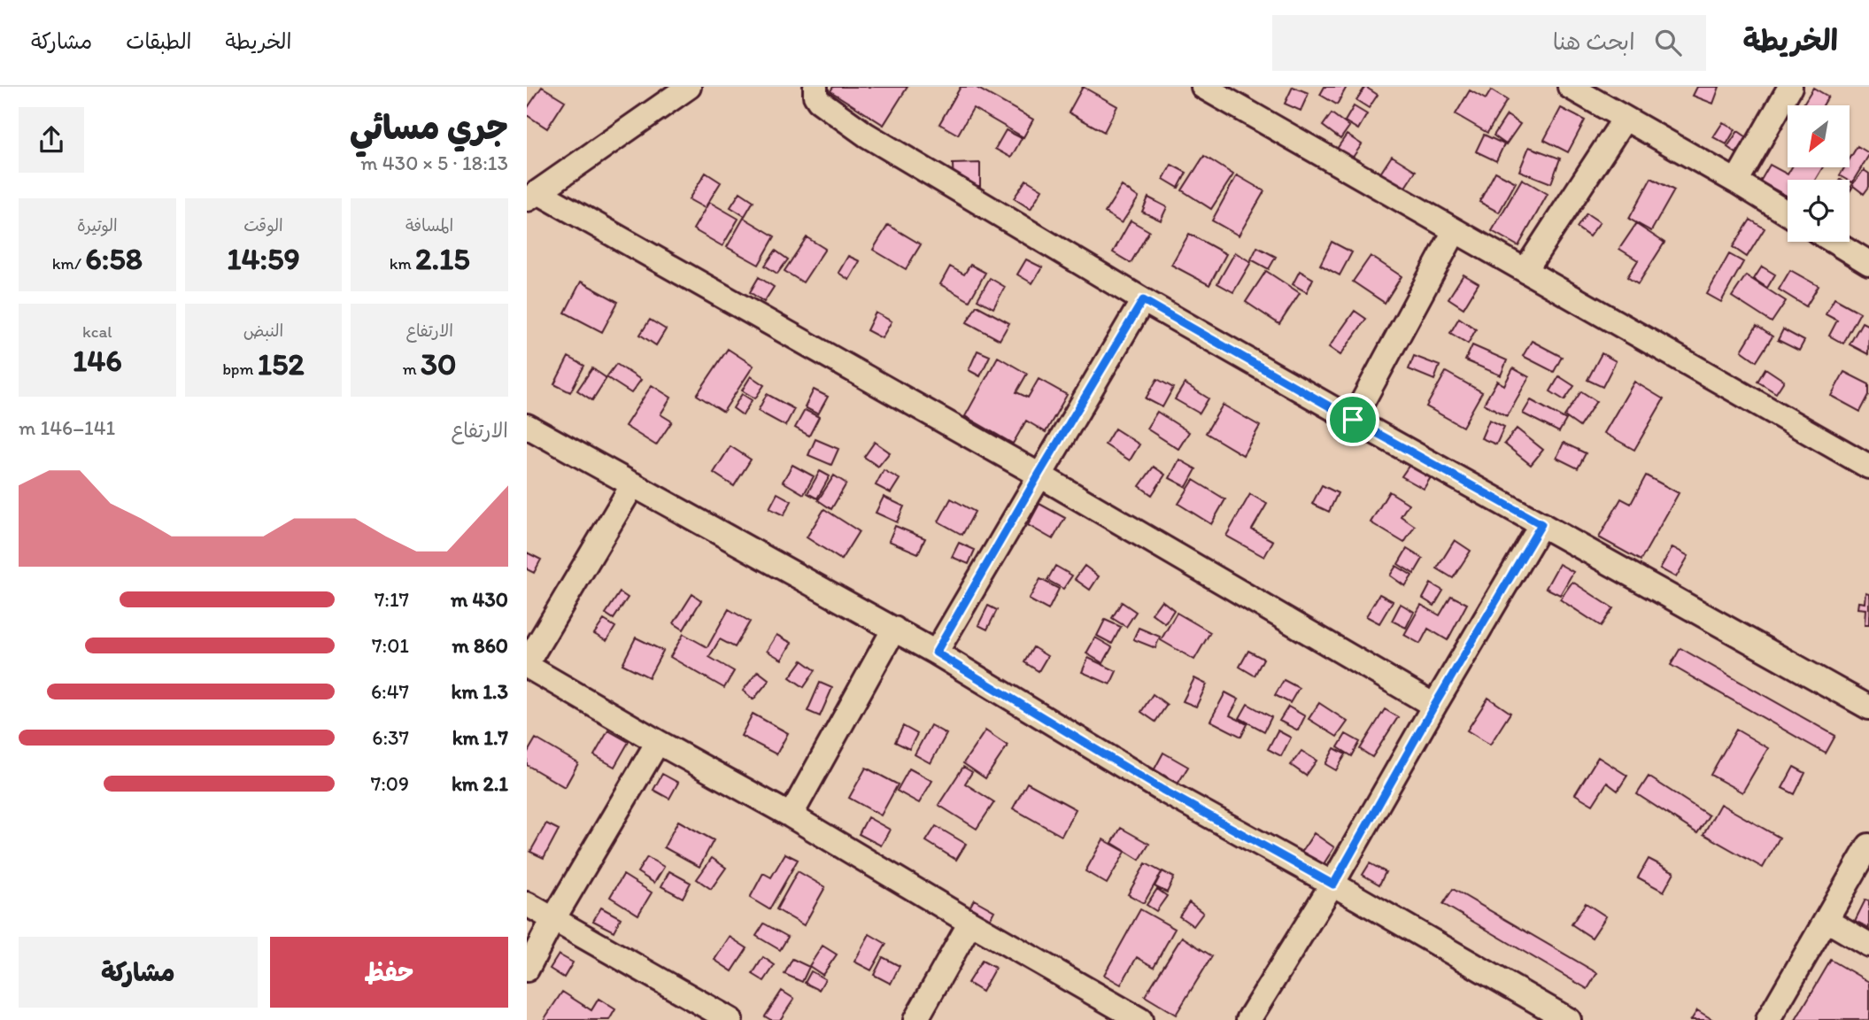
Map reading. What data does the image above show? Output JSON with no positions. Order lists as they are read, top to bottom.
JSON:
{
  "north": "bottom left",
  "page": {
    "header": "الخريطة",
    "search": "ابحث هنا",
    "nav": ["الخريطة", "الطبقات", "مشاركة"],
    "heading": ["جري مسائي", "18:13 · 5 × 430 m"],
    "stats": [
      ["المسافة", "2.15 km"],
      ["الوقت", "14:59"],
      ["الوتيرة", "6:58 /km"],
      ["الارتفاع", "30 m"],
      ["النبض", "152 bpm"],
      ["kcal", "146"]
    ],
    "chart": ["الارتفاع", "141–146 m"],
    "list": [
      {
        "name": "430 m",
        "note": "7:17"
      },
      {
        "name": "860 m",
        "note": "7:01"
      },
      {
        "name": "1.3 km",
        "note": "6:47"
      },
      {
        "name": "1.7 km",
        "note": "6:37"
      },
      {
        "name": "2.1 km",
        "note": "7:09"
      }
    ],
    "buttons": ["حفظ", "مشاركة"]
  }
}
